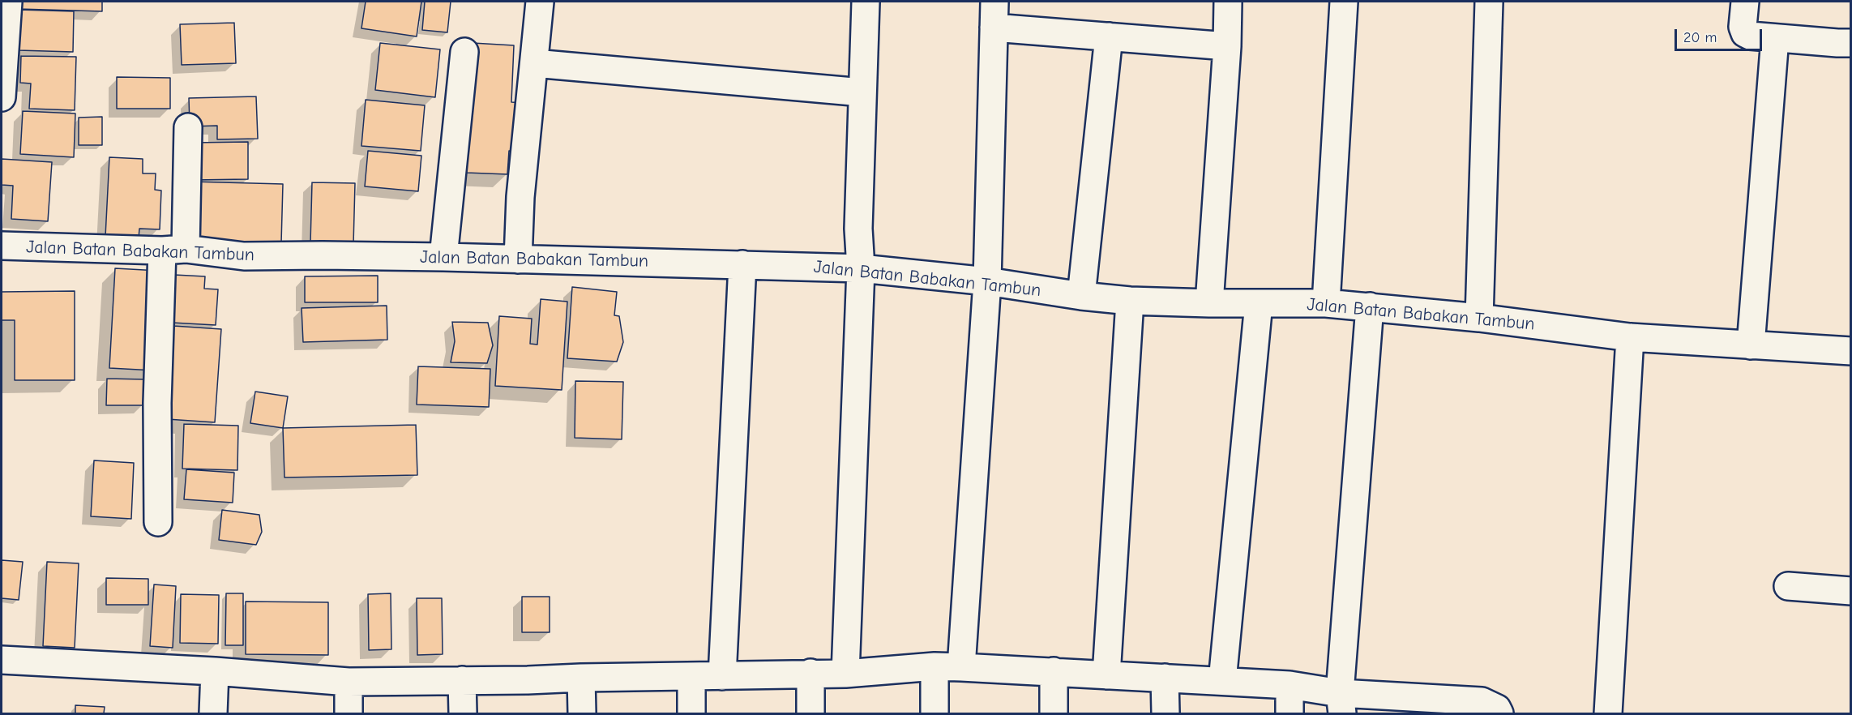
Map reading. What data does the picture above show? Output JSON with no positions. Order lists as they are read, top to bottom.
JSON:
{
  "streets": {
    "street": ["Jalan Batan Babakan Tambun"]
  },
  "scale_bar": "20 m"
}
